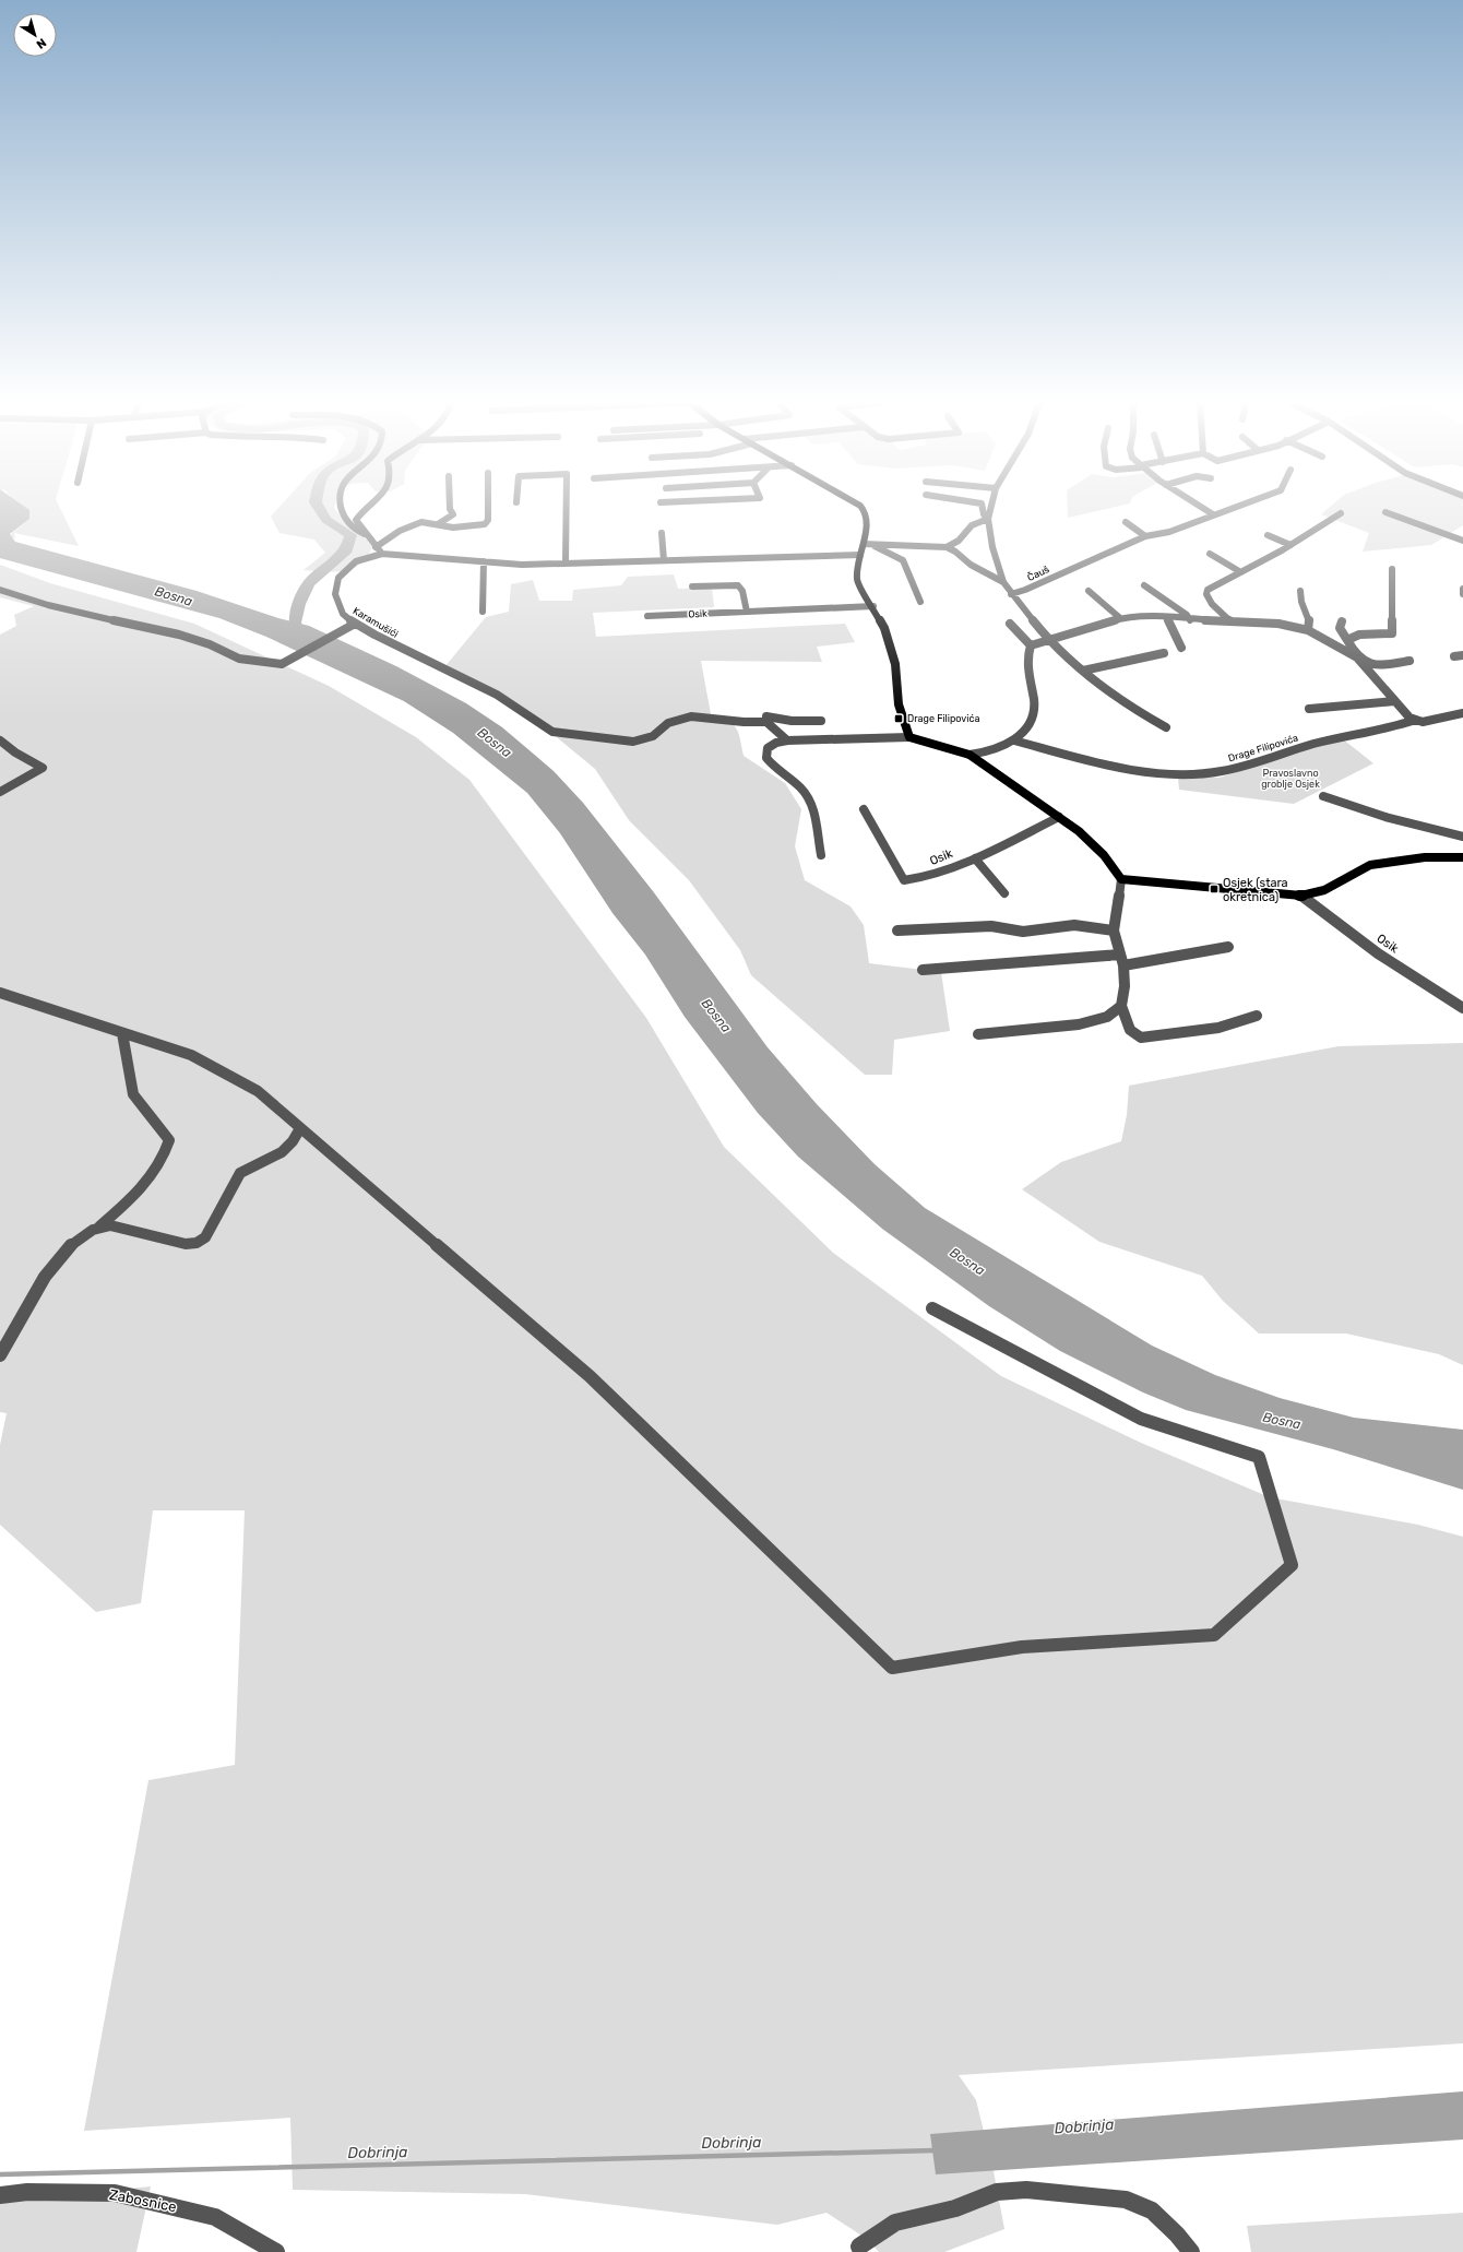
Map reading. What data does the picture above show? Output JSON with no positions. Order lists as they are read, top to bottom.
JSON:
{
  "streets": {
    "street": [
      "Čauš",
      "Osik",
      "Karamušići",
      "Drage Filipovića",
      "Zabosnice"
    ]
  },
  "water": ["Bosna", "Dobrinja"],
  "parks": ["Pravoslavno groblje Osjek"],
  "places": {
    "transit": ["Drage Filipovića", "Osjek (stara okretnica)"]
  },
  "north": "bottom right"
}
